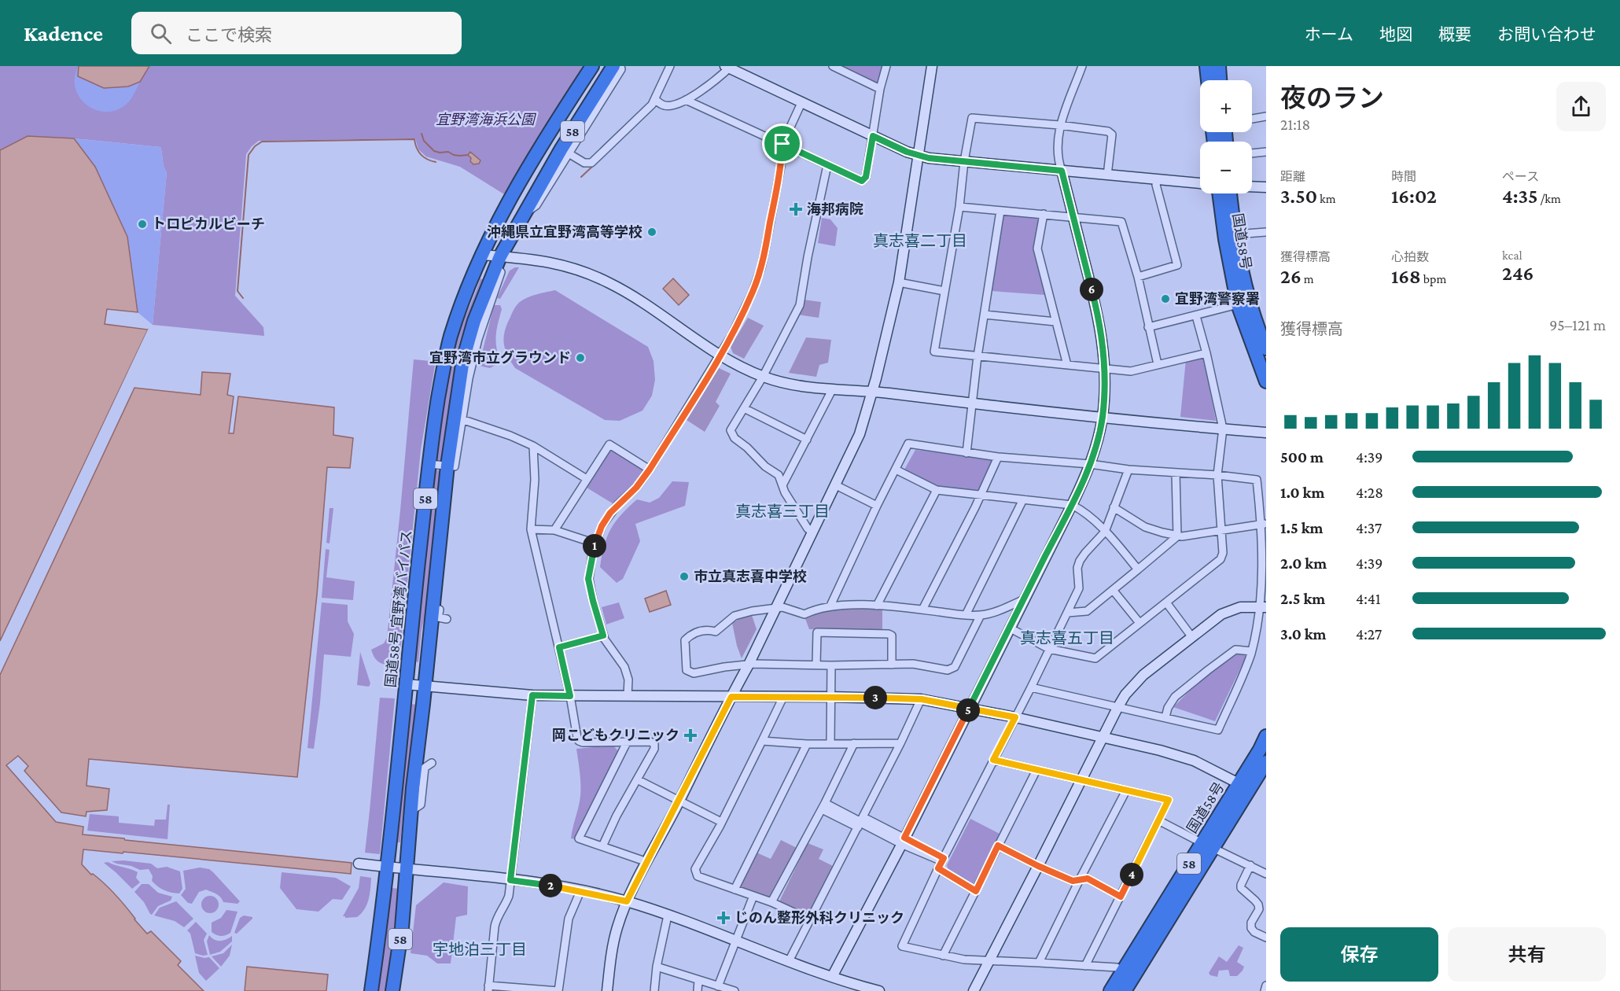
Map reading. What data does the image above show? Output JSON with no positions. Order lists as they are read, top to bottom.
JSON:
{
  "streets": {
    "highway": ["58", "国道58号", "国道58号 宜野湾バイパス"]
  },
  "districts": [
    "真志喜二丁目",
    "真志喜三丁目",
    "真志喜五丁目",
    "宇地泊三丁目"
  ],
  "parks": ["宜野湾海浜公園"],
  "places": {
    "health": ["海邦病院", "岡こどもクリニック", "じのん整形外科クリニック"],
    "other": [
      "トロピカルビーチ",
      "沖縄県立宜野湾高等学校",
      "宜野湾警察署",
      "宜野湾市立グラウンド",
      "市立真志喜中学校"
    ]
  },
  "page": {
    "header": "Kadence",
    "search": "ここで検索",
    "nav": [
      "ホーム",
      "地図",
      "概要",
      "お問い合わせ"
    ],
    "heading": ["夜のラン", "21:18"],
    "map_buttons": ["+", "−"],
    "stats": [
      ["距離", "3.50 km"],
      ["時間", "16:02"],
      ["ペース", "4:35 /km"],
      ["獲得標高", "26 m"],
      ["心拍数", "168 bpm"],
      ["kcal", "246"]
    ],
    "pins": [
      "6",
      "1",
      "3",
      "5",
      "4",
      "2"
    ],
    "chart": ["獲得標高", "95–121 m"],
    "list": [
      {
        "name": "500 m",
        "note": "4:39"
      },
      {
        "name": "1.0 km",
        "note": "4:28"
      },
      {
        "name": "1.5 km",
        "note": "4:37"
      },
      {
        "name": "2.0 km",
        "note": "4:39"
      },
      {
        "name": "2.5 km",
        "note": "4:41"
      },
      {
        "name": "3.0 km",
        "note": "4:27"
      }
    ],
    "buttons": ["保存", "共有"]
  }
}
